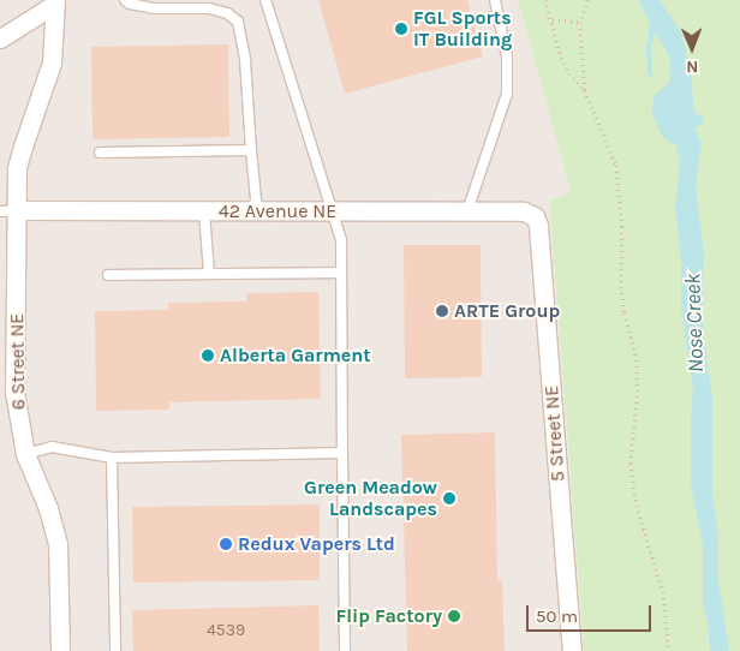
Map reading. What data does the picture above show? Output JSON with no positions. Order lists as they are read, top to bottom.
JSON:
{
  "streets": {
    "street": ["42 Avenue NE", "6 Street NE", "5 Street NE"]
  },
  "crossings": [
    ["42 Avenue NE", "6 Street NE"],
    ["42 Avenue NE", "5 Street NE"]
  ],
  "water": ["Nose Creek"],
  "places": [
    "FGL Sports IT Building",
    "ARTE Group",
    "Alberta Garment",
    "Green Meadow Landscapes",
    "Redux Vapers Ltd",
    "Flip Factory"
  ],
  "house_numbers": ["4539"],
  "scale_bar": "50 m",
  "north": "bottom"
}
